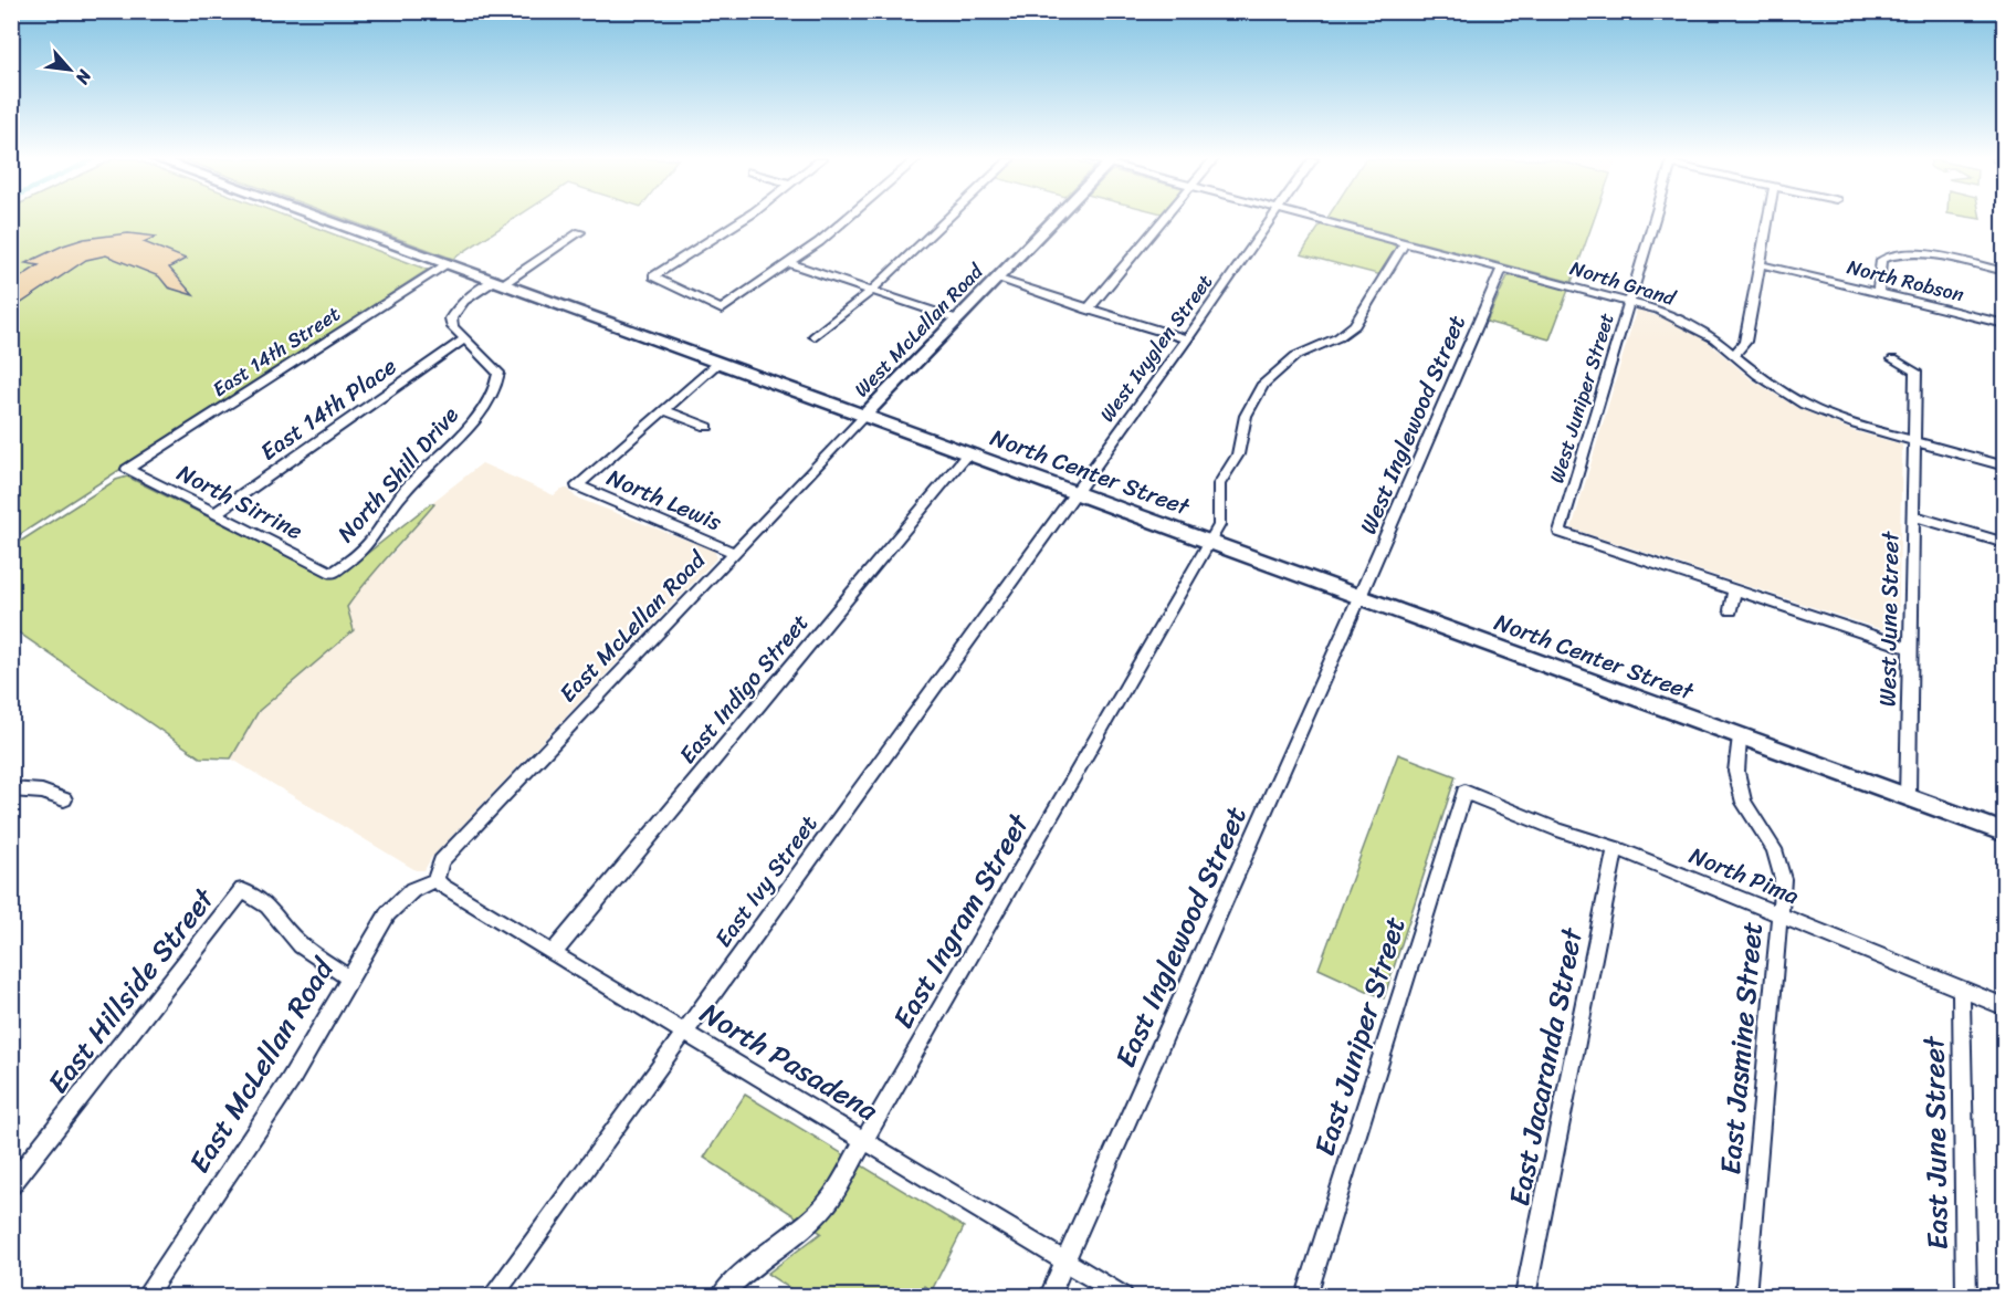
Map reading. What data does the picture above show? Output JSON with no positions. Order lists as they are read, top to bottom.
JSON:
{
  "streets": {
    "street": [
      "North Robson",
      "North Grand",
      "West McLellan Road",
      "West Ivyglen Street",
      "East 14th Street",
      "West Juniper Street",
      "East 14th Place",
      "West Inglewood Street",
      "North Center Street",
      "North Shill Drive",
      "North Lewis",
      "North Sirrine",
      "West June Street",
      "East McLellan Road",
      "East Indigo Street",
      "North Pima",
      "East Ivy Street",
      "East Ingram Street",
      "East Inglewood Street",
      "East Hillside Street",
      "East Juniper Street",
      "East Jasmine Street",
      "North Pasadena",
      "East Jacaranda Street",
      "East June Street"
    ]
  },
  "crossings": [
    ["North Grand", "West Juniper Street"],
    ["North Grand", "West Inglewood Street"],
    ["North Grand", "West June Street"],
    ["North Grand", "East Ingram Street"],
    ["West McLellan Road", "North Center Street"],
    ["West McLellan Road", "East McLellan Road"],
    ["West Ivyglen Street", "North Center Street"],
    ["West Ivyglen Street", "East Ivy Street"],
    ["East 14th Street", "North Center Street"],
    ["East 14th Street", "North Sirrine"],
    ["East 14th Place", "North Shill Drive"],
    ["East 14th Place", "North Sirrine"],
    ["West Inglewood Street", "North Center Street"],
    ["West Inglewood Street", "East Inglewood Street"],
    ["North Center Street", "North Shill Drive"],
    ["North Center Street", "West June Street"],
    ["North Center Street", "East McLellan Road"],
    ["North Center Street", "East Indigo Street"],
    ["North Center Street", "East Ivy Street"],
    ["North Center Street", "East Ingram Street"],
    ["North Center Street", "East Inglewood Street"],
    ["North Center Street", "East Jasmine Street"],
    ["North Shill Drive", "North Sirrine"],
    ["North Lewis", "East McLellan Road"],
    ["East McLellan Road", "East Hillside Street"],
    ["East McLellan Road", "North Pasadena"],
    ["East Indigo Street", "North Pasadena"],
    ["North Pima", "East Juniper Street"],
    ["North Pima", "East Jasmine Street"],
    ["North Pima", "East Jacaranda Street"],
    ["North Pima", "East June Street"],
    ["East Ivy Street", "North Pasadena"],
    ["East Ingram Street", "North Pasadena"],
    ["East Inglewood Street", "North Pasadena"]
  ],
  "north": "bottom right"
}
